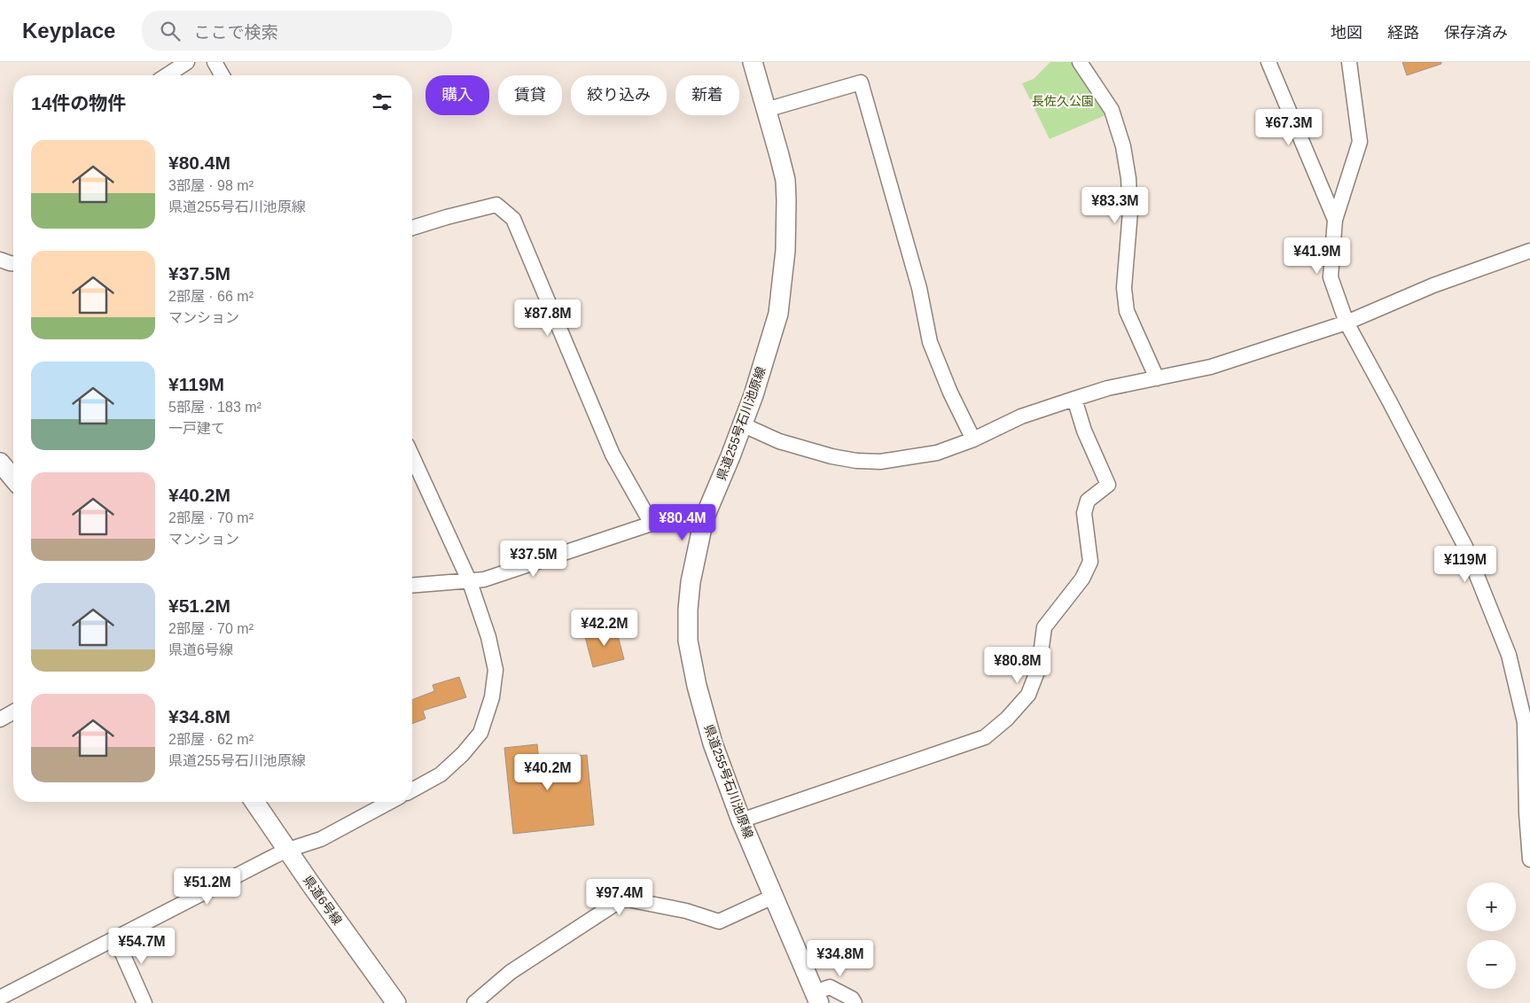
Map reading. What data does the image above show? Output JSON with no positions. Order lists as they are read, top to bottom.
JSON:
{
  "streets": {
    "main road": ["県道255号石川池原線", "県道6号線"]
  },
  "parks": ["長佐久公園"],
  "page": {
    "header": "Keyplace",
    "search": "ここで検索",
    "nav": ["地図", "経路", "保存済み"],
    "chip": [
      "購入",
      "賃貸",
      "絞り込み",
      "新着"
    ],
    "heading": "14件の物件",
    "price": [
      "¥67.3M",
      "¥83.3M",
      "¥41.9M",
      "¥87.8M",
      "¥80.4M",
      "¥37.5M",
      "¥119M",
      "¥42.2M",
      "¥80.8M",
      "¥40.2M",
      "¥51.2M",
      "¥97.4M",
      "¥54.7M",
      "¥34.8M"
    ],
    "list": [
      {
        "name": "¥80.4M",
        "note": "3部屋 · 98 m² · 県道255号石川池原線"
      },
      {
        "name": "¥37.5M",
        "note": "2部屋 · 66 m² · マンション"
      },
      {
        "name": "¥119M",
        "note": "5部屋 · 183 m² · 一戸建て"
      },
      {
        "name": "¥40.2M",
        "note": "2部屋 · 70 m² · マンション"
      },
      {
        "name": "¥51.2M",
        "note": "2部屋 · 70 m² · 県道6号線"
      },
      {
        "name": "¥34.8M",
        "note": "2部屋 · 62 m² · 県道255号石川池原線"
      }
    ],
    "map_buttons": ["+", "−"]
  }
}
